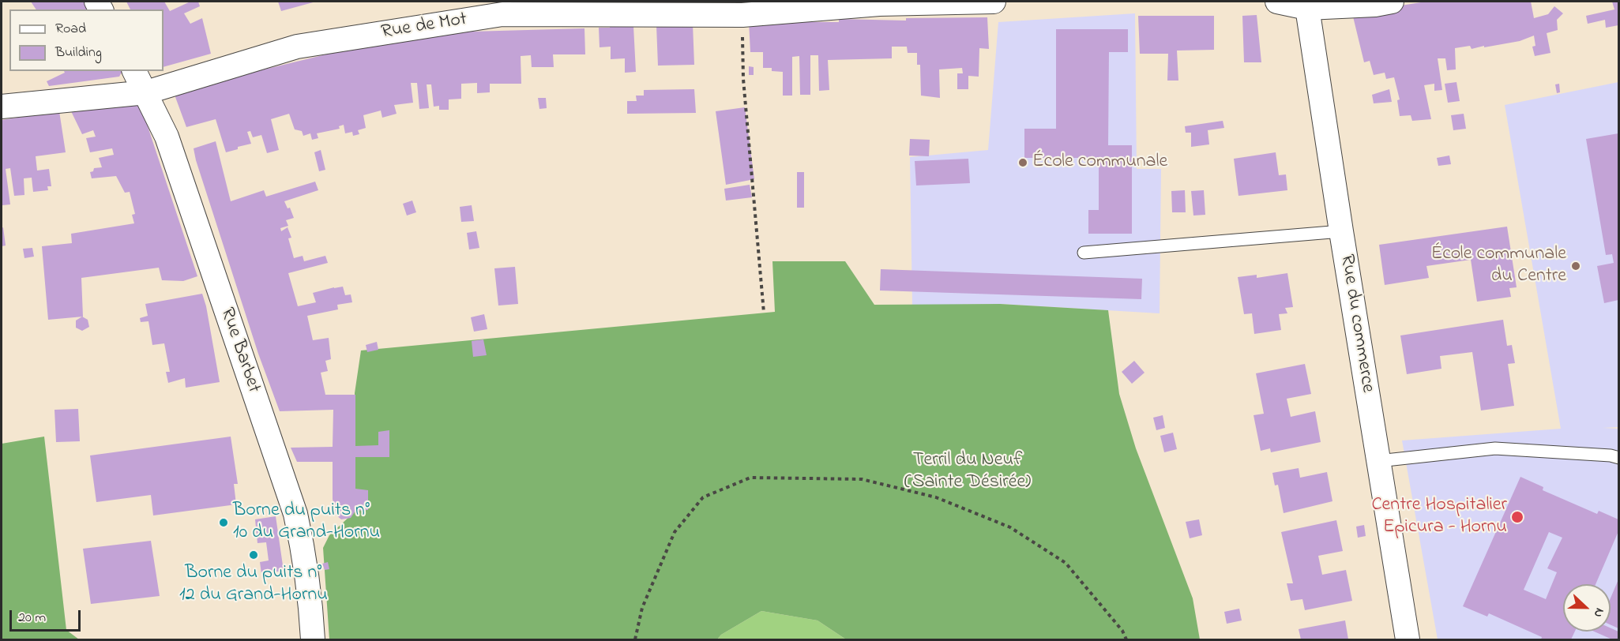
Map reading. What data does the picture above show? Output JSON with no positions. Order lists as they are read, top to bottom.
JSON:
{
  "streets": {
    "street": ["Rue de Mot", "Rue du commerce", "Rue Barbet"]
  },
  "crossings": [
    ["Rue de Mot", "Rue Barbet"]
  ],
  "parks": ["Terril du Neuf (Sainte Désirée)"],
  "places": [
    "École communale",
    "École communale du Centre",
    "Centre Hospitalier Epicura - Hornu",
    "Borne du puits n° 10 du Grand-Hornu",
    "Borne du puits n° 12 du Grand-Hornu"
  ],
  "legend": ["Road", "Building"],
  "scale_bar": "20 m",
  "north": "right"
}
